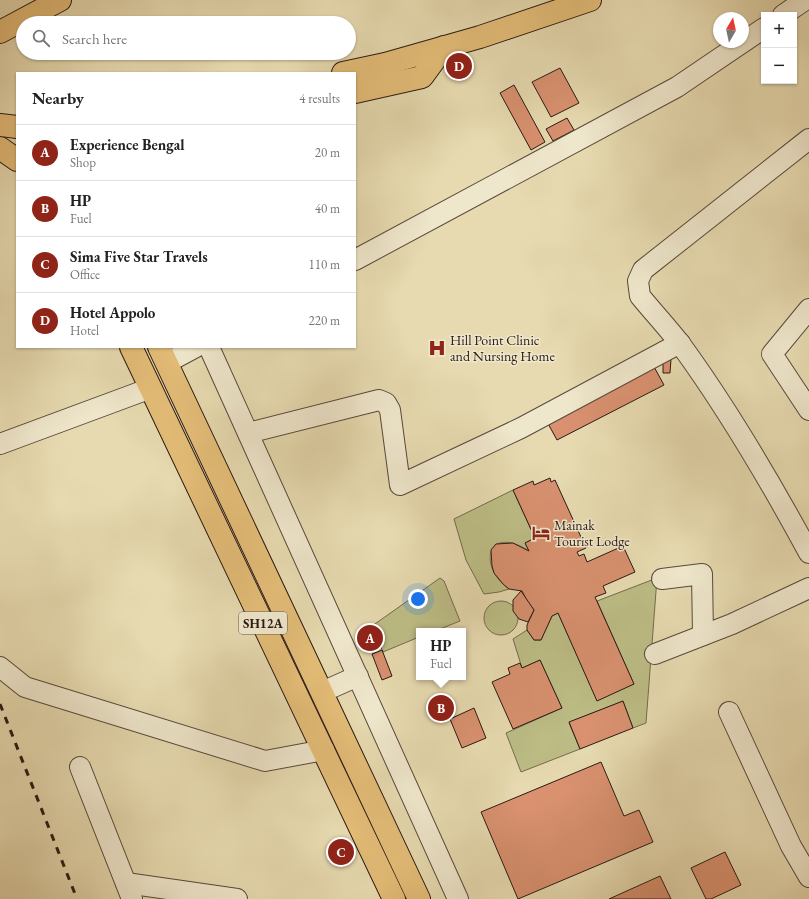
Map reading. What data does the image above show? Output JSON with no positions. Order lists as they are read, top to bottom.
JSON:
{
  "streets": {
    "main road": ["SH12A"]
  },
  "places": {
    "hospital": ["Hill Point Clinic and Nursing Home"],
    "hotel": ["Mainak Tourist Lodge"]
  },
  "north": "top",
  "page": {
    "map_buttons": ["+", "−"],
    "search": "Search here",
    "pins": [
      "D",
      "A",
      "B",
      "C"
    ],
    "heading": ["Nearby", "4 results"],
    "list": [
      {
        "mark": "A",
        "name": "Experience Bengal",
        "note": "Shop",
        "value": "20 m"
      },
      {
        "mark": "B",
        "name": "HP",
        "note": "Fuel",
        "value": "40 m"
      },
      {
        "mark": "C",
        "name": "Sima Five Star Travels",
        "note": "Office",
        "value": "110 m"
      },
      {
        "mark": "D",
        "name": "Hotel Appolo",
        "note": "Hotel",
        "value": "220 m"
      }
    ],
    "popup": ["HP", "Fuel"]
  }
}
